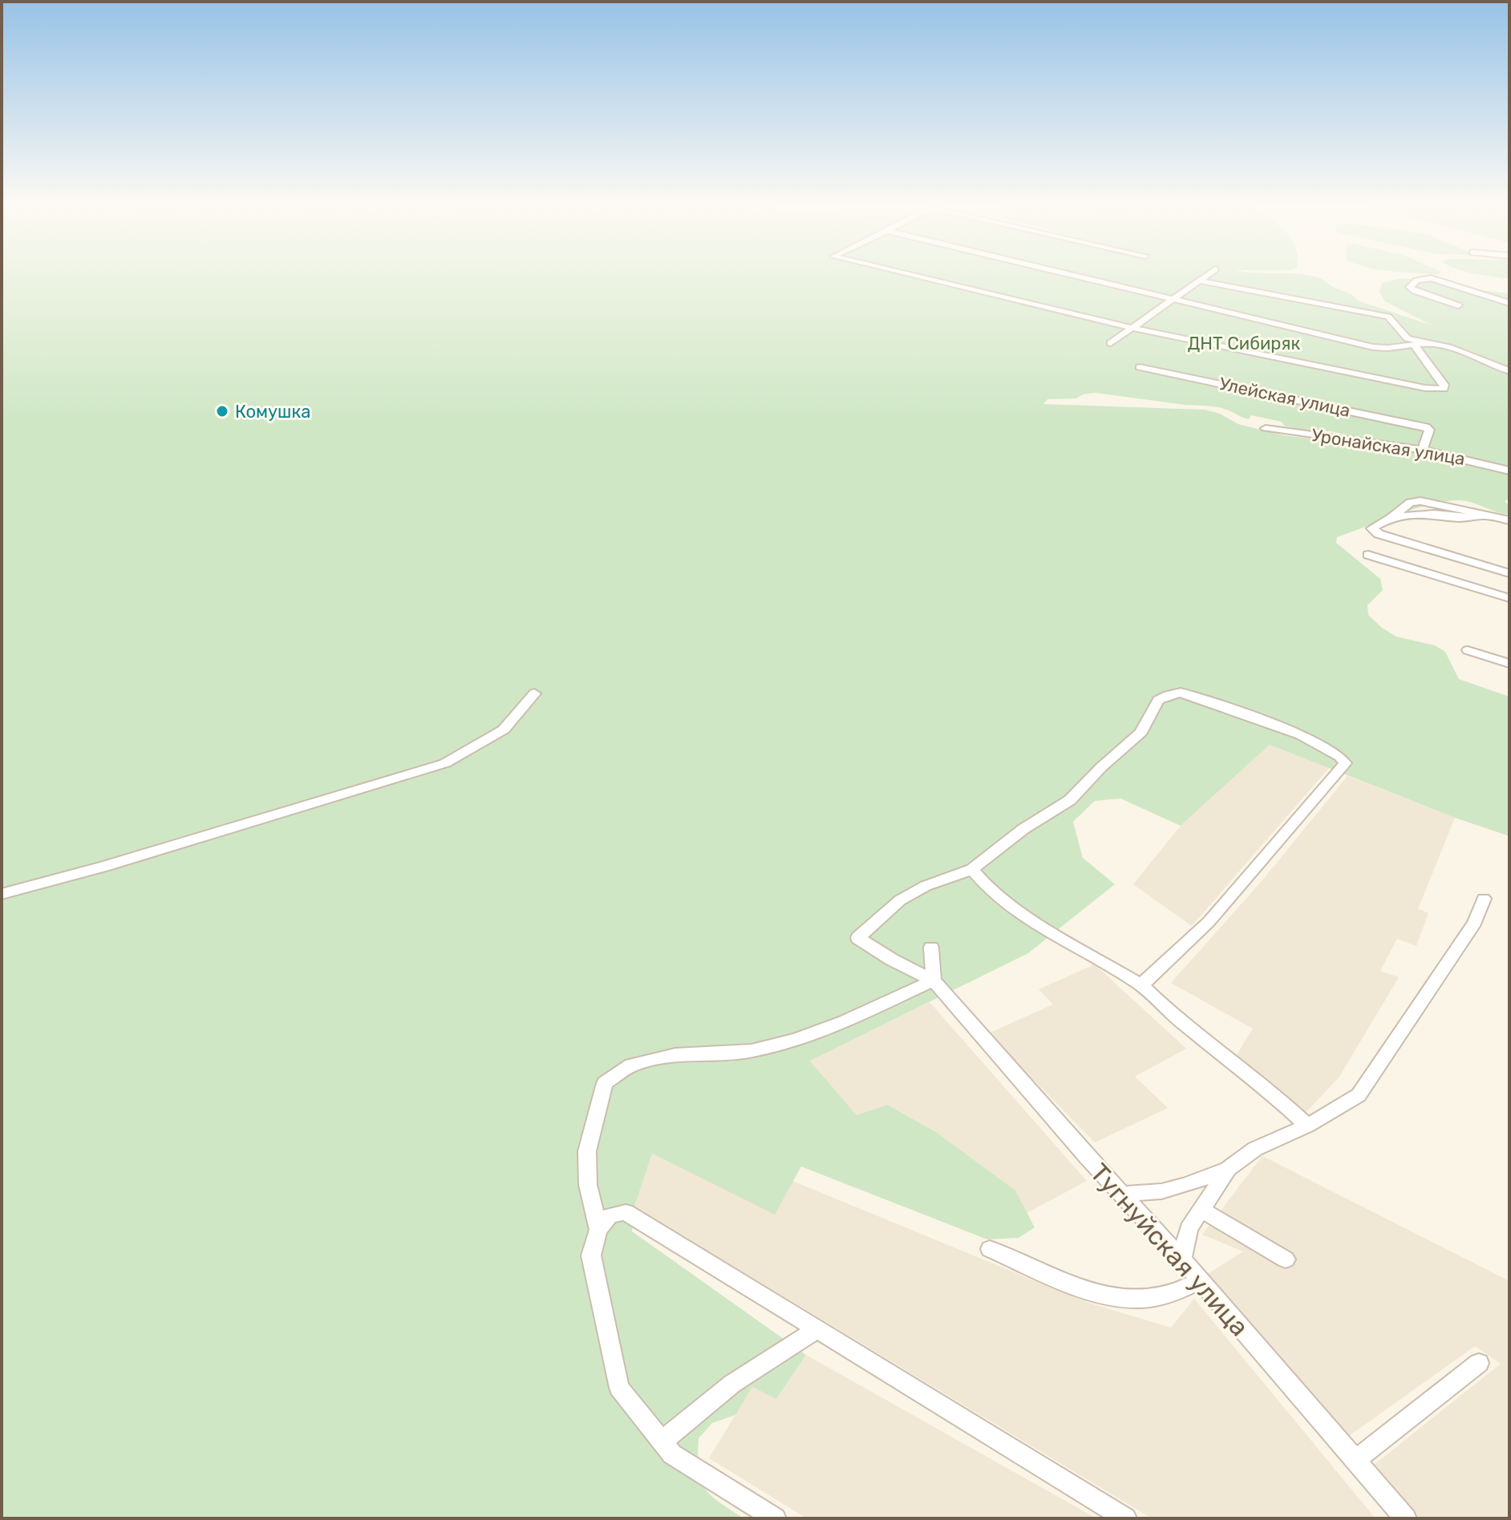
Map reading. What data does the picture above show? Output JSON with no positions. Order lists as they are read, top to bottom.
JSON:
{
  "streets": {
    "street": ["Улейская улица", "Уронайская улица", "Тугнуйская улица"]
  },
  "crossings": [
    ["Улейская улица", "Уронайская улица"]
  ],
  "parks": ["ДНТ Сибиряк"],
  "places": ["Комушка"]
}
